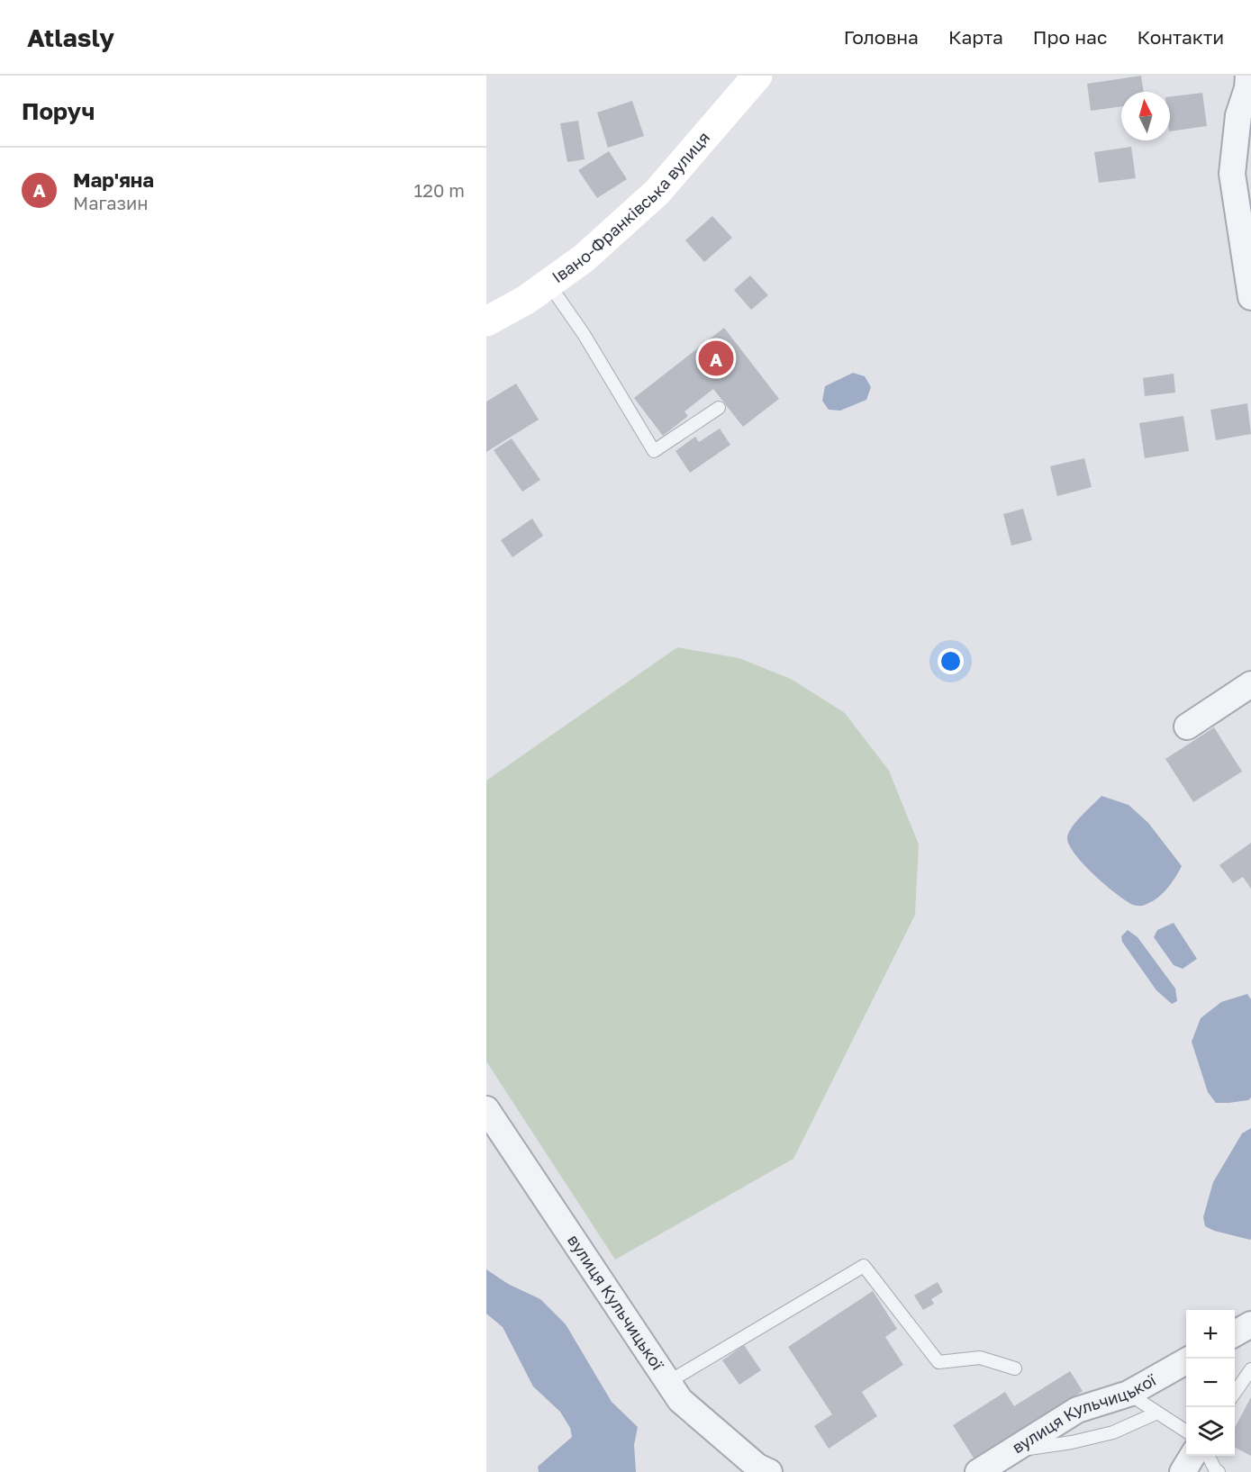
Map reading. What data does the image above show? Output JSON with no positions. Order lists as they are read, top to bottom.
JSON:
{
  "streets": {
    "main road": ["Івано-Франківська вулиця"],
    "street": ["вулиця Кульчицької"]
  },
  "north": "top",
  "page": {
    "header": "Atlasly",
    "nav": [
      "Головна",
      "Карта",
      "Про нас",
      "Контакти"
    ],
    "heading": "Поруч",
    "list": [
      {
        "mark": "A",
        "name": "Мар'яна",
        "note": "Магазин",
        "value": "120 m"
      }
    ],
    "pins": "A",
    "map_buttons": ["+", "−"]
  }
}
